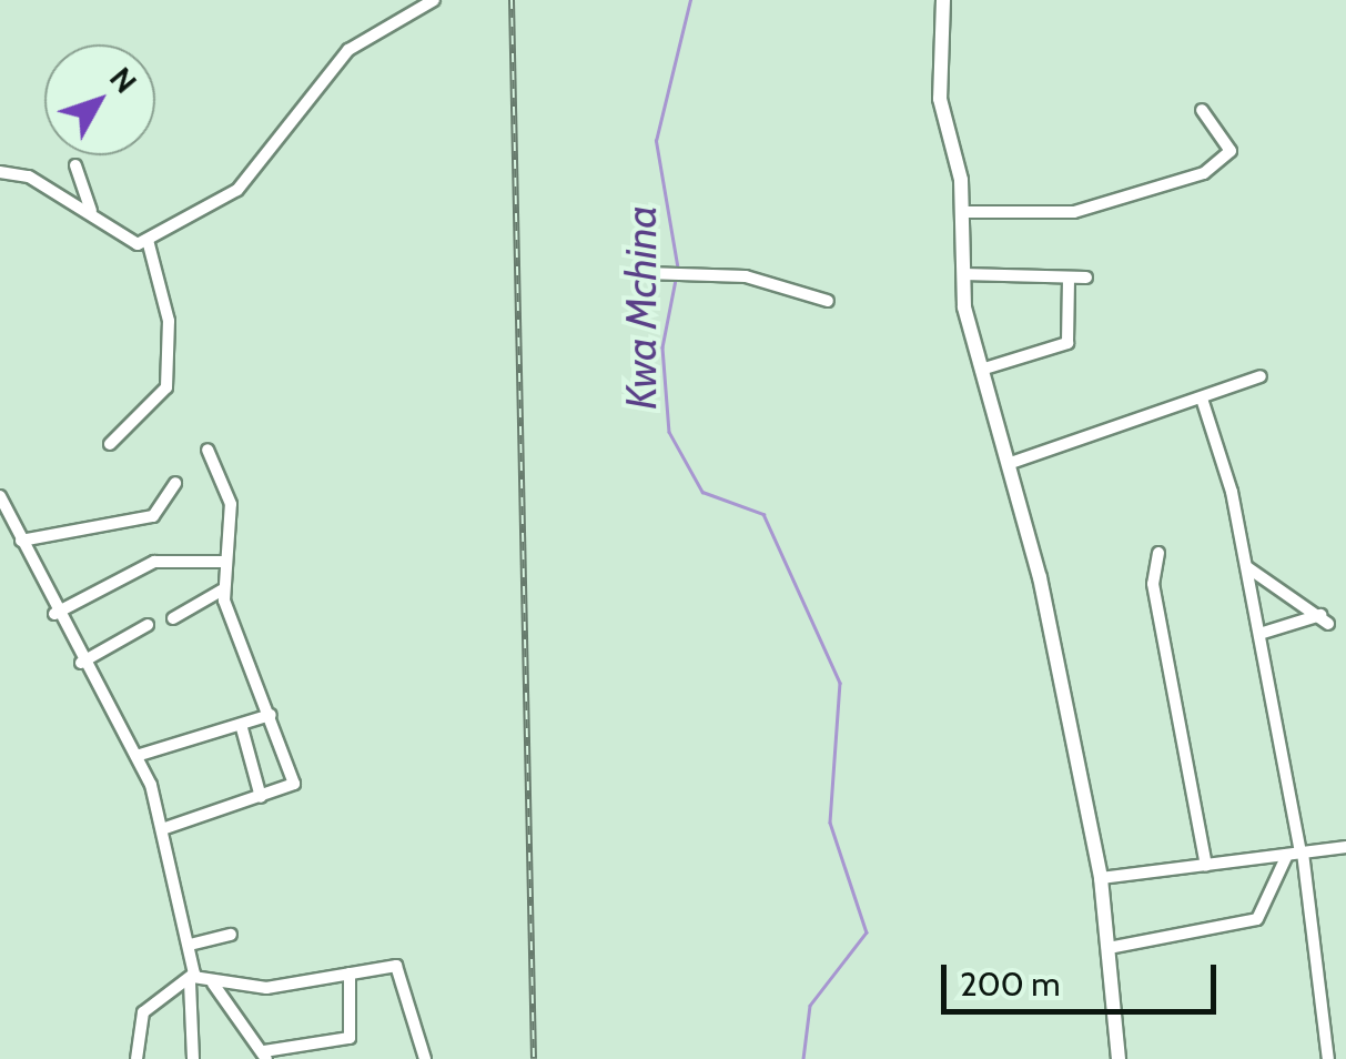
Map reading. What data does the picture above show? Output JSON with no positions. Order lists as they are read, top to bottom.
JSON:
{
  "water": ["Kwa Mchina"],
  "scale_bar": "200 m",
  "north": "top right"
}
